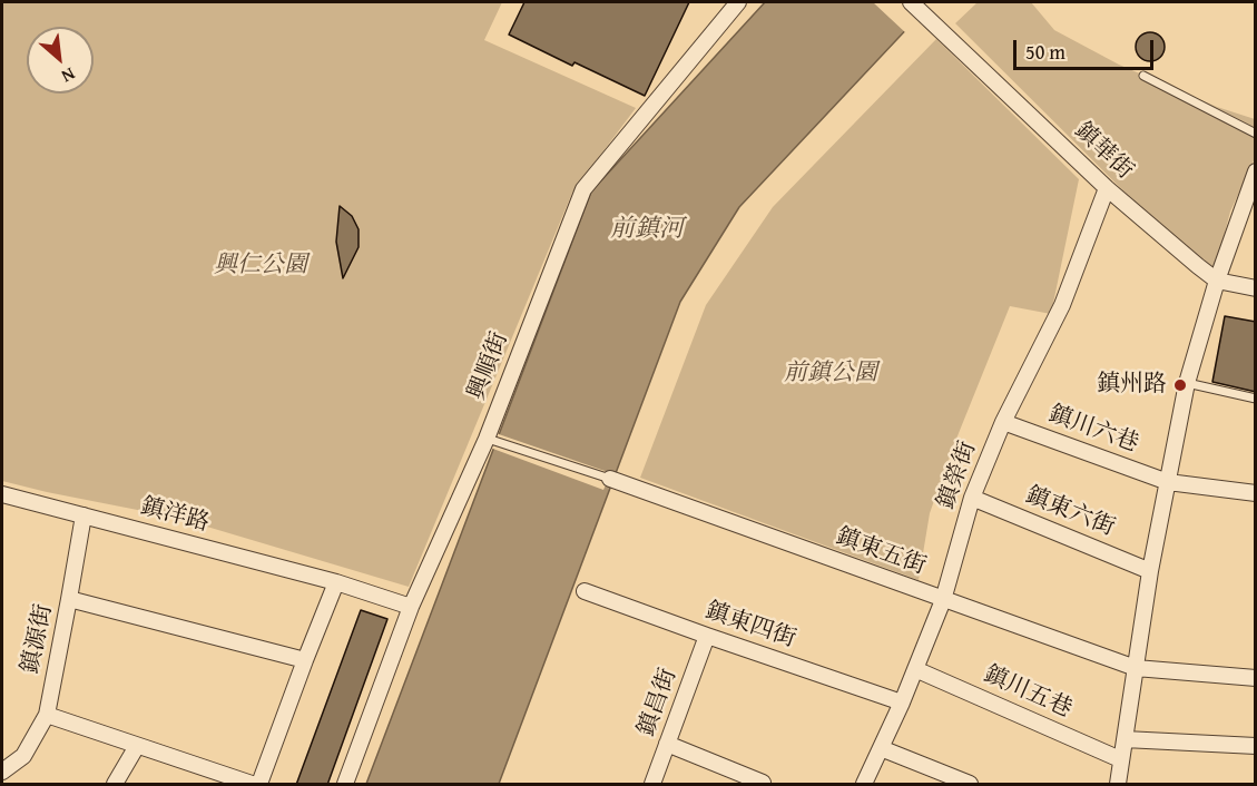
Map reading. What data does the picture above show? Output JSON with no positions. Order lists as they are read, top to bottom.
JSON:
{
  "streets": {
    "street": [
      "鎮華街",
      "興順街",
      "鎮川六巷",
      "鎮榮街",
      "鎮東六街",
      "鎮洋路",
      "鎮東五街",
      "鎮東四街",
      "鎮源街",
      "鎮川五巷",
      "鎮昌街"
    ]
  },
  "crossings": [
    ["鎮華街", "鎮榮街"],
    ["興順街", "鎮洋路"],
    ["鎮川六巷", "鎮榮街"],
    ["鎮榮街", "鎮東六街"],
    ["鎮榮街", "鎮東五街"],
    ["鎮榮街", "鎮東四街"],
    ["鎮榮街", "鎮川五巷"],
    ["鎮東四街", "鎮昌街"]
  ],
  "water": ["前鎮河"],
  "parks": ["興仁公園", "前鎮公園"],
  "places": ["鎮州路"],
  "scale_bar": "50 m",
  "north": "bottom right"
}
